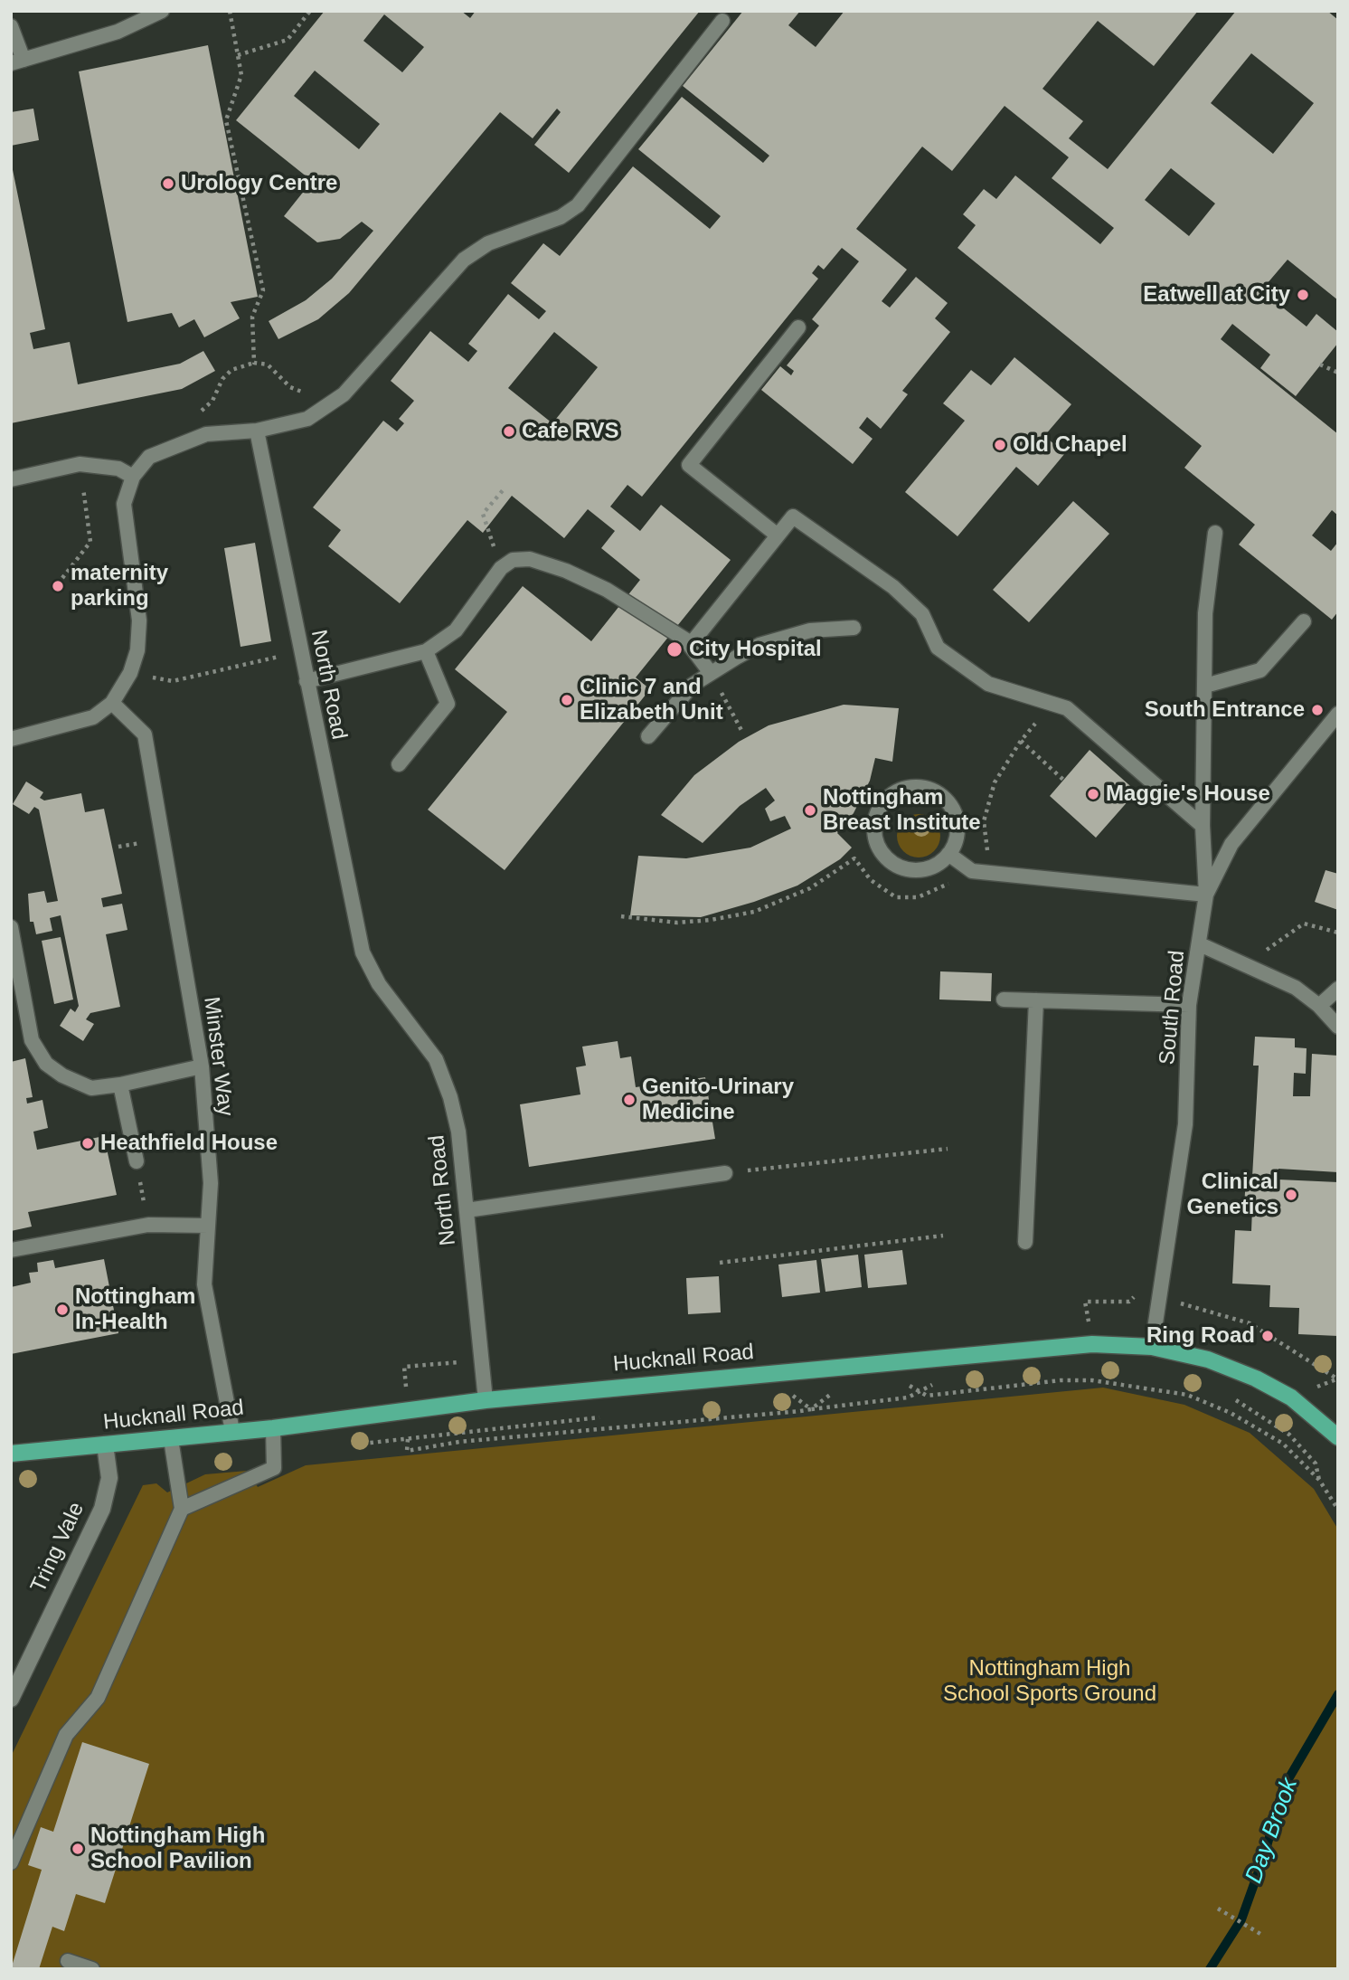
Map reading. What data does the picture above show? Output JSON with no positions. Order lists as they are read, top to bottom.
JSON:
{
  "streets": {
    "main road": ["Hucknall Road"],
    "street": ["Tring Vale"],
    "lane": ["North Road", "South Road", "Minster Way"]
  },
  "crossings": [
    ["North Road", "Hucknall Road"],
    ["South Road", "Hucknall Road"],
    ["Minster Way", "Hucknall Road"],
    ["Hucknall Road", "Tring Vale"]
  ],
  "water": ["Day Brook"],
  "parks": ["Nottingham High School Sports Ground"],
  "places": [
    "Urology Centre",
    "Eatwell at City",
    "Cafe RVS",
    "Old Chapel",
    "maternity parking",
    "City Hospital",
    "Clinic 7 and Elizabeth Unit",
    "South Entrance",
    "Maggie's House",
    "Nottingham Breast Institute",
    "Genito-Urinary Medicine",
    "Heathfield House",
    "Clinical Genetics",
    "Nottingham In-Health",
    "Ring Road",
    "Nottingham High School Pavilion"
  ]
}
